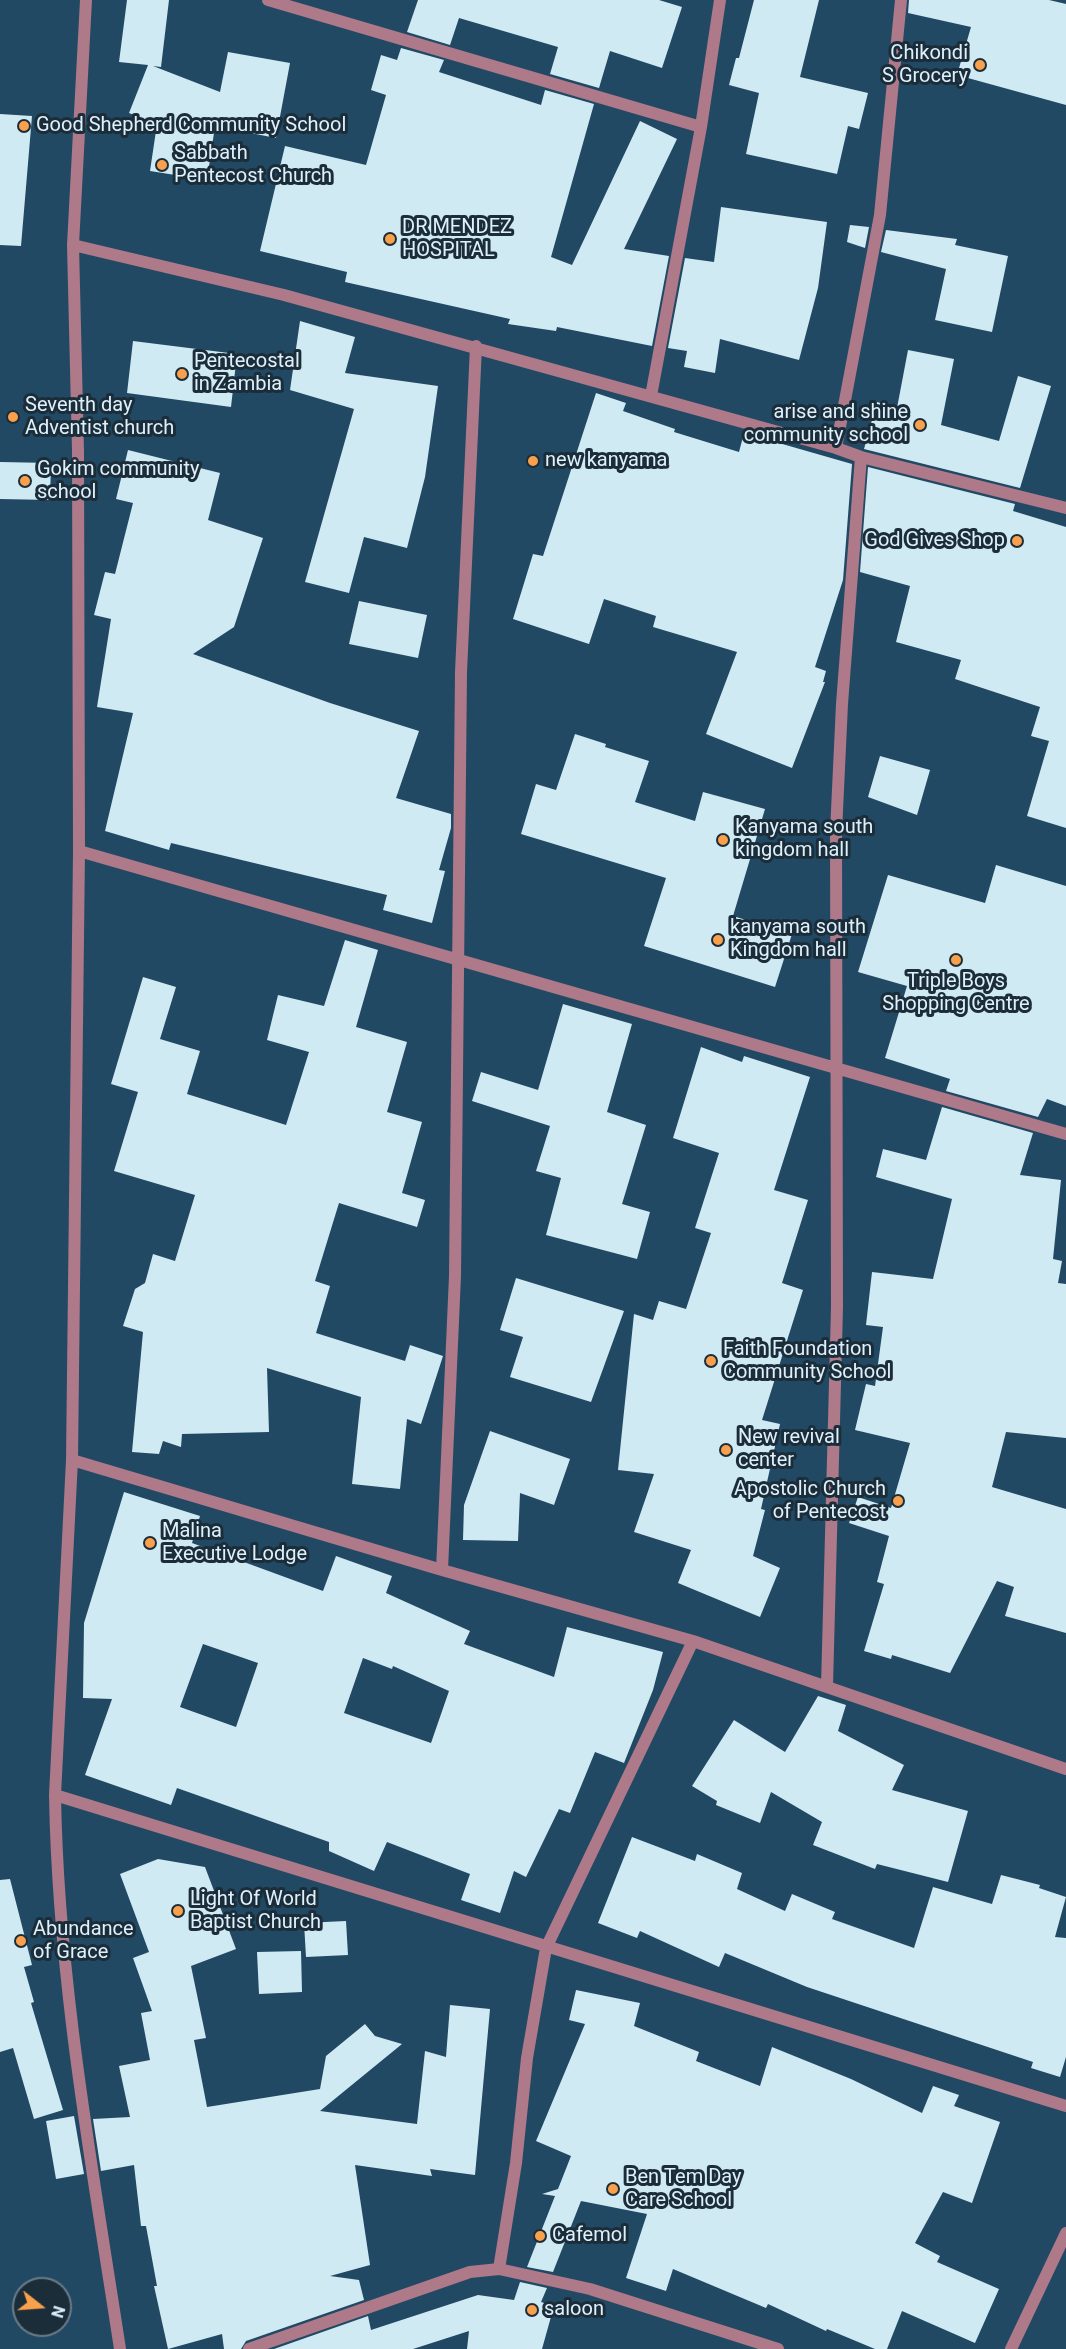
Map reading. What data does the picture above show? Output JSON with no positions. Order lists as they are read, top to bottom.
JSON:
{
  "places": [
    "Chikondi S Grocery",
    "Good Shepherd Community School",
    "Sabbath Pentecost Church",
    "DR MENDEZ HOSPITAL",
    "Pentecostal in Zambia",
    "Seventh day Adventist church",
    "arise and shine community school",
    "new kanyama",
    "Gokim community school",
    "God Gives Shop",
    "Kanyama south kingdom hall",
    "kanyama south Kingdom hall",
    "Triple Boys Shopping Centre",
    "Faith Foundation Community School",
    "New revival center",
    "Apostolic Church of Pentecost",
    "Malina Executive Lodge",
    "Light Of World Baptist Church",
    "Abundance of Grace",
    "Ben Tem Day Care School",
    "Cafemol",
    "saloon"
  ],
  "north": "right"
}
